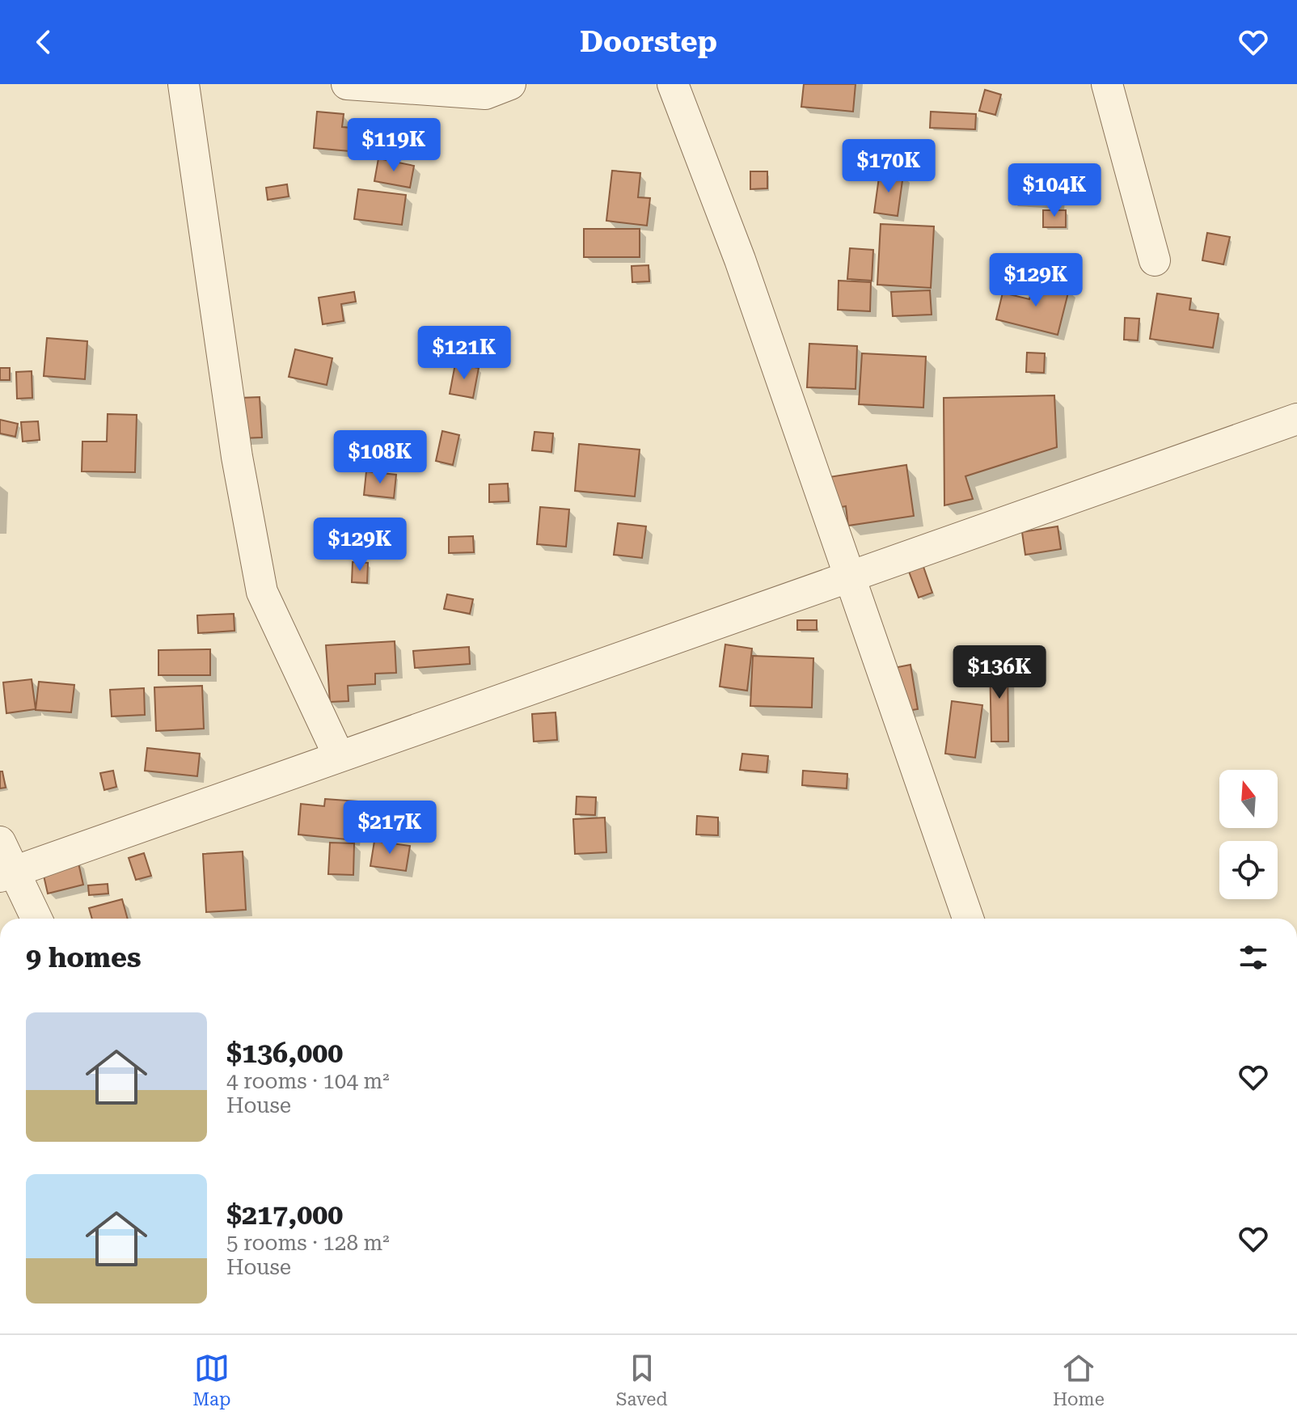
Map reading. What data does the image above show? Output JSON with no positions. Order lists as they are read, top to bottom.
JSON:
{
  "north": "top",
  "page": {
    "header": "Doorstep",
    "price": [
      "$119K",
      "$170K",
      "$104K",
      "$129K",
      "$121K",
      "$108K",
      "$129K",
      "$136K",
      "$217K"
    ],
    "heading": "9 homes",
    "list": [
      {
        "name": "$136,000",
        "note": "4 rooms · 104 m² · House"
      },
      {
        "name": "$217,000",
        "note": "5 rooms · 128 m² · House"
      }
    ],
    "tabs": ["Map", "Saved", "Home"]
  }
}
